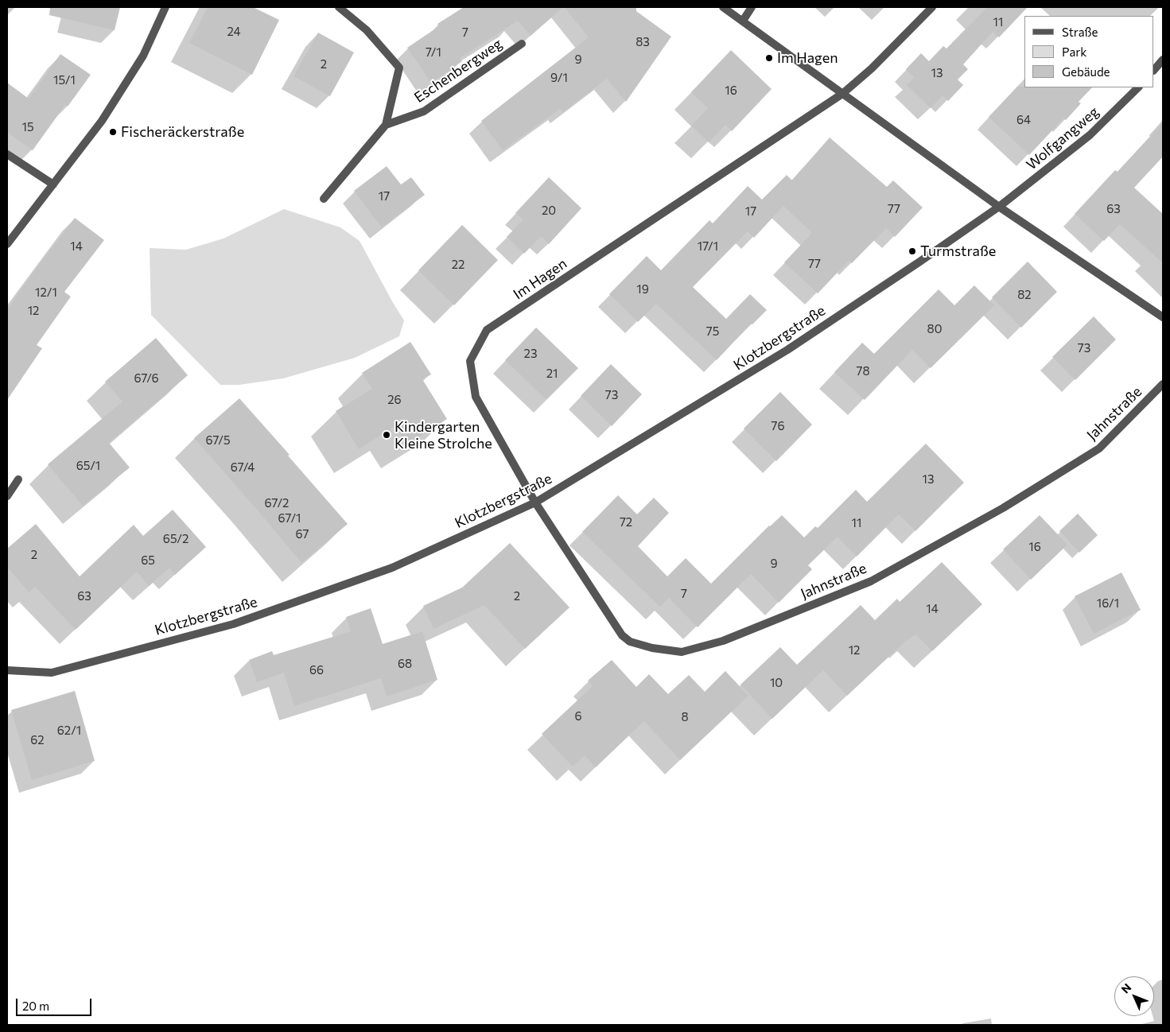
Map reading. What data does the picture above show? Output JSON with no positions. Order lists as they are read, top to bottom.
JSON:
{
  "streets": {
    "street": [
      "Eschenbergweg",
      "Wolfgangweg",
      "Im Hagen",
      "Klotzbergstraße",
      "Jahnstraße"
    ]
  },
  "crossings": [
    ["Wolfgangweg", "Klotzbergstraße"],
    ["Im Hagen", "Klotzbergstraße"],
    ["Im Hagen", "Jahnstraße"],
    ["Klotzbergstraße", "Jahnstraße"]
  ],
  "places": [
    "Im Hagen",
    "Fischeräckerstraße",
    "Turmstraße",
    "Kindergarten Kleine Strolche"
  ],
  "house_numbers": [
    "11",
    "24",
    "7",
    "83",
    "7/1",
    "9",
    "2",
    "13",
    "9/1",
    "15/1",
    "16",
    "64",
    "15",
    "17",
    "77",
    "63",
    "20",
    "17",
    "14",
    "17/1",
    "77",
    "22",
    "19",
    "12/1",
    "82",
    "12",
    "80",
    "75",
    "73",
    "23",
    "78",
    "21",
    "67/6",
    "73",
    "26",
    "76",
    "67/5",
    "65/1",
    "67/4",
    "13",
    "67/2",
    "67/1",
    "72",
    "11",
    "67",
    "65/2",
    "16",
    "2",
    "65",
    "9",
    "7",
    "63",
    "2",
    "16/1",
    "14",
    "12",
    "68",
    "66",
    "10",
    "6",
    "8",
    "62/1",
    "62"
  ],
  "legend": ["Straße", "Park", "Gebäude"],
  "scale_bar": "20 m",
  "north": "top left"
}
